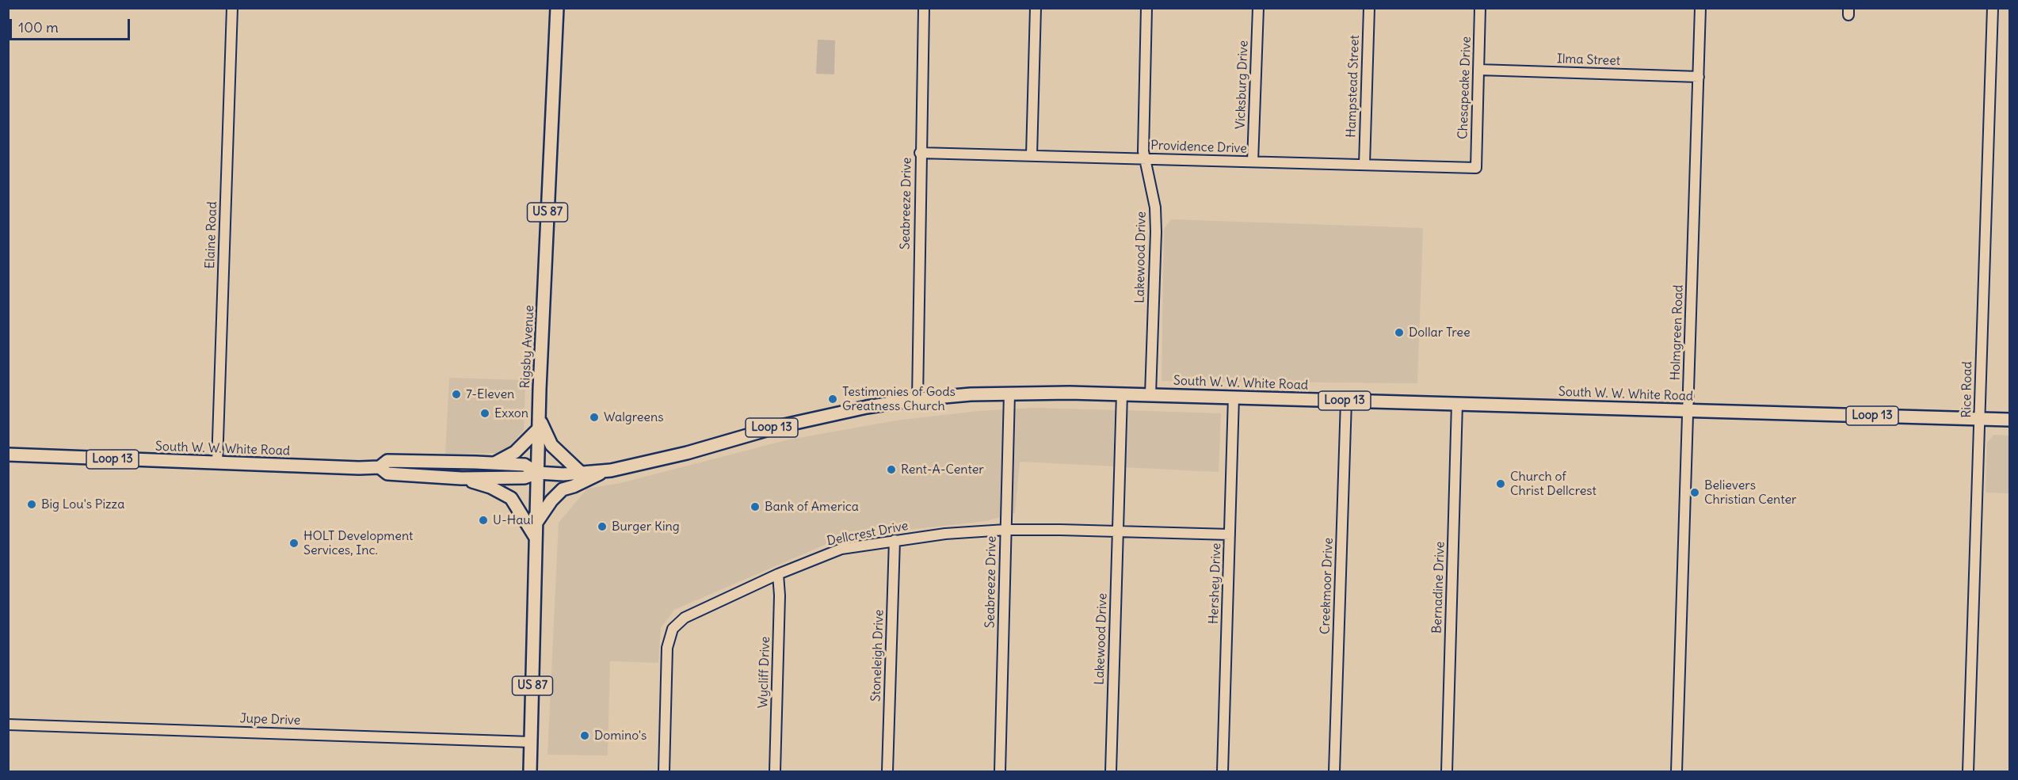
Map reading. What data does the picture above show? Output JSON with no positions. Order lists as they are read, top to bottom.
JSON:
{
  "streets": {
    "main road": [
      "US 87",
      "Rigsby Avenue",
      "South W. W. White Road",
      "Loop 13"
    ],
    "street": [
      "Ilma Street",
      "Vicksburg Drive",
      "Hampstead Street",
      "Chesapeake Drive",
      "Providence Drive",
      "Seabreeze Drive",
      "Elaine Road",
      "Lakewood Drive",
      "Holmgreen Road",
      "Rice Road",
      "Dellcrest Drive",
      "Hershey Drive",
      "Creekmoor Drive",
      "Bernadine Drive",
      "Stoneleigh Drive",
      "Wycliff Drive",
      "Jupe Drive"
    ]
  },
  "crossings": [
    ["Ilma Street", "Chesapeake Drive"],
    ["Ilma Street", "Holmgreen Road"],
    ["Vicksburg Drive", "Providence Drive"],
    ["Hampstead Street", "Providence Drive"],
    ["Chesapeake Drive", "Providence Drive"],
    ["Providence Drive", "Seabreeze Drive"],
    ["Providence Drive", "Lakewood Drive"],
    ["Seabreeze Drive", "South W. W. White Road"],
    ["Seabreeze Drive", "Dellcrest Drive"],
    ["Elaine Road", "South W. W. White Road"],
    ["Lakewood Drive", "South W. W. White Road"],
    ["Lakewood Drive", "Dellcrest Drive"],
    ["Holmgreen Road", "South W. W. White Road"],
    ["Rigsby Avenue", "South W. W. White Road"],
    ["Rigsby Avenue", "Jupe Drive"],
    ["South W. W. White Road", "Rice Road"],
    ["South W. W. White Road", "Hershey Drive"],
    ["South W. W. White Road", "Creekmoor Drive"],
    ["South W. W. White Road", "Bernadine Drive"],
    ["Dellcrest Drive", "Hershey Drive"],
    ["Dellcrest Drive", "Stoneleigh Drive"],
    ["Dellcrest Drive", "Wycliff Drive"]
  ],
  "places": [
    "Dollar Tree",
    "7-Eleven",
    "Testimonies of Gods Greatness Church",
    "Exxon",
    "Walgreens",
    "Rent-A-Center",
    "Church of Christ Dellcrest",
    "Believers Christian Center",
    "Big Lou's Pizza",
    "Bank of America",
    "U-Haul",
    "Burger King",
    "HOLT Development Services, Inc.",
    "Domino's"
  ],
  "scale_bar": "100 m"
}
